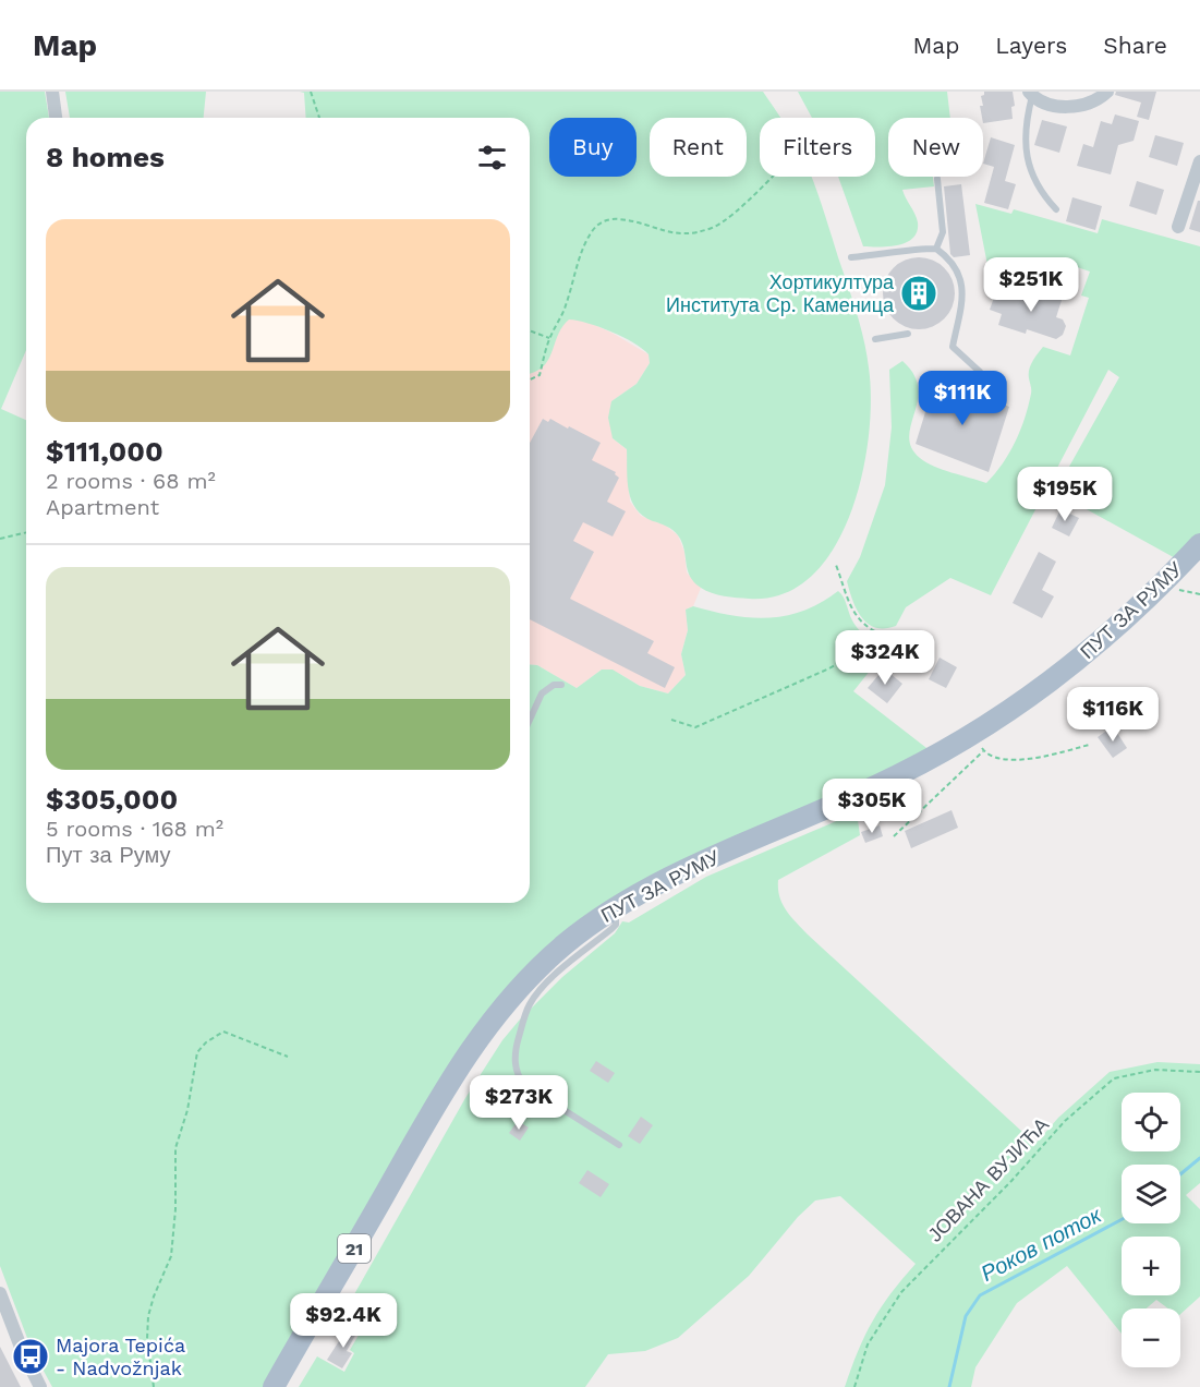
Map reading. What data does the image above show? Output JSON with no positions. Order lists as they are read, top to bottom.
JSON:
{
  "streets": {
    "main road": ["ПУТ ЗА РУМУ", "21"],
    "path": ["ЈОВАНА ВУЈИЋА"]
  },
  "water": ["Роков поток"],
  "places": {
    "building": ["Хортикултура Института Ср. Каменица"],
    "bus stop": ["Majora Tepića - Nadvožnjak"]
  },
  "page": {
    "header": "Map",
    "nav": ["Map", "Layers", "Share"],
    "chip": [
      "Buy",
      "Rent",
      "Filters",
      "New"
    ],
    "heading": "8 homes",
    "list": [
      {
        "name": "$111,000",
        "note": "2 rooms · 68 m² · Apartment"
      },
      {
        "name": "$305,000",
        "note": "5 rooms · 168 m² · Пут за Руму"
      }
    ],
    "price": [
      "$251K",
      "$111K",
      "$195K",
      "$324K",
      "$116K",
      "$305K",
      "$273K",
      "$92.4K"
    ],
    "map_buttons": ["+", "−"]
  }
}
